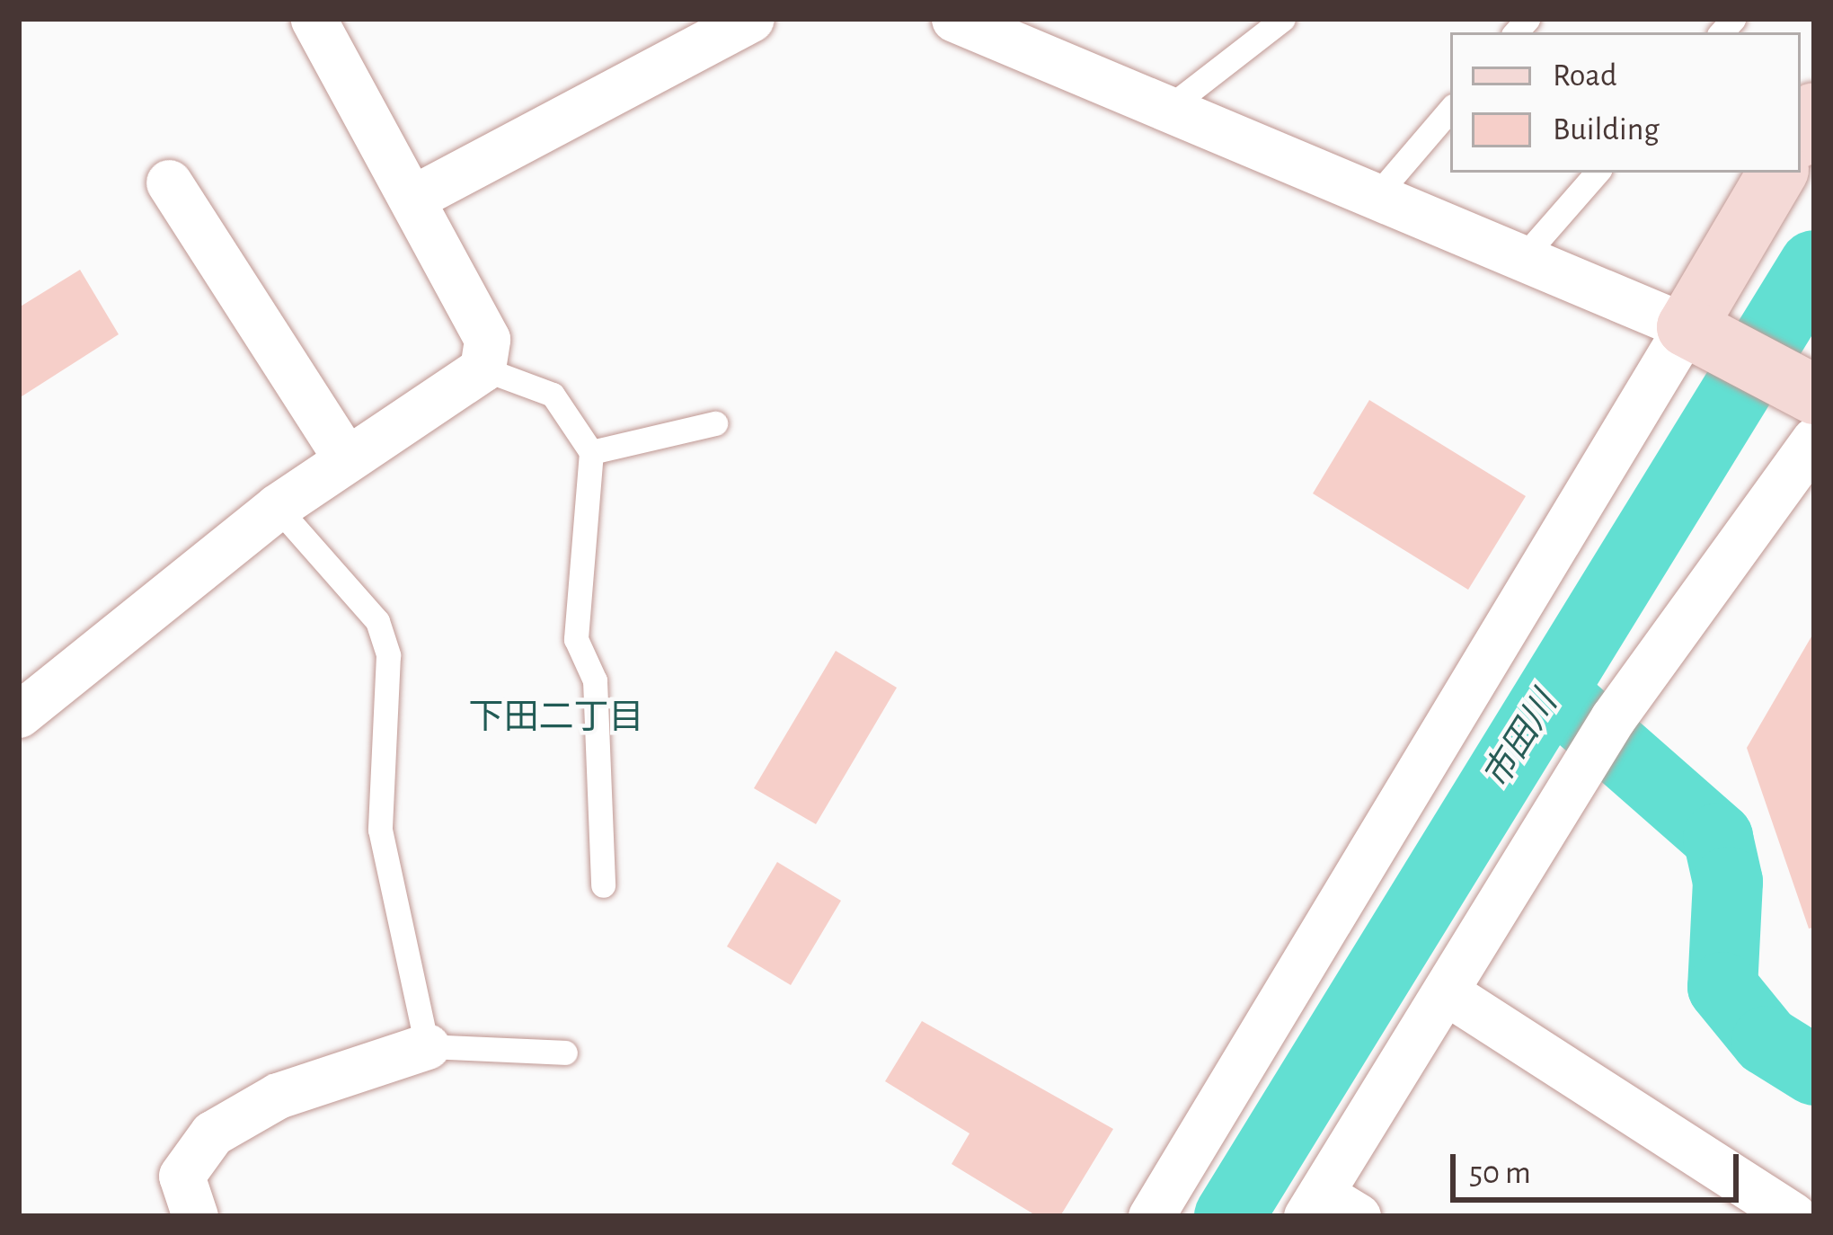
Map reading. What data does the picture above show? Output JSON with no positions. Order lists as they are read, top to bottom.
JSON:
{
  "districts": ["下田二丁目"],
  "water": ["市田川"],
  "legend": ["Road", "Building"],
  "scale_bar": "50 m"
}
